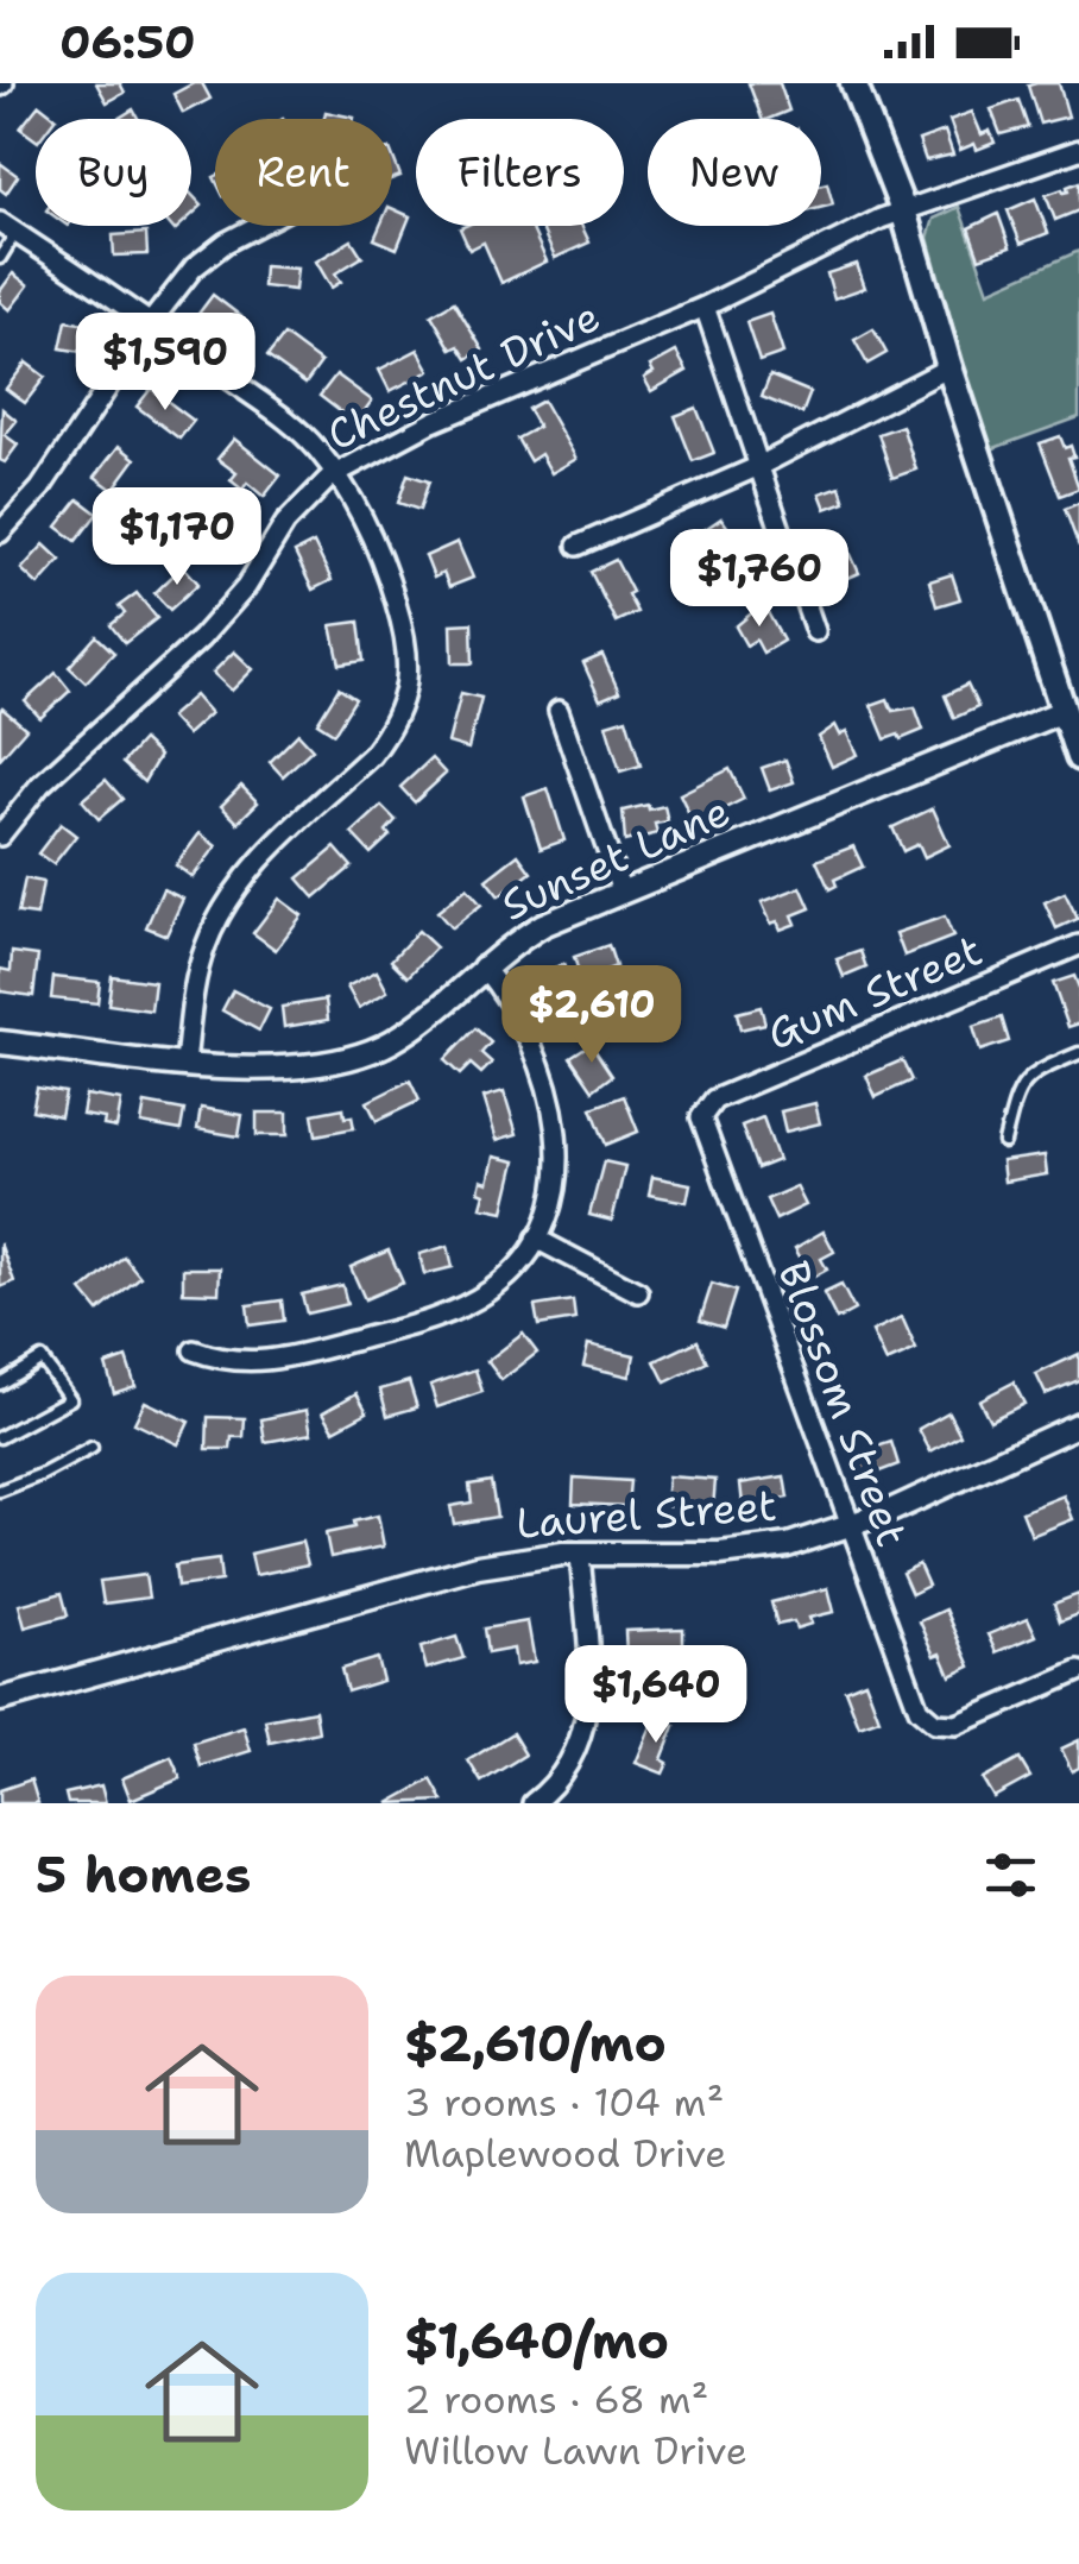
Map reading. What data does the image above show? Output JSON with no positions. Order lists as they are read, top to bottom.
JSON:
{
  "streets": {
    "street": [
      "Chestnut Drive",
      "Sunset Lane",
      "Gum Street",
      "Blossom Street",
      "Laurel Street"
    ]
  },
  "crossings": [
    ["Gum Street", "Blossom Street"],
    ["Blossom Street", "Laurel Street"]
  ],
  "page": {
    "status": "06:50",
    "chip": [
      "Buy",
      "Rent",
      "Filters",
      "New"
    ],
    "price": [
      "$1,590",
      "$1,170",
      "$1,760",
      "$2,610",
      "$1,640"
    ],
    "heading": "5 homes",
    "list": [
      {
        "name": "$2,610/mo",
        "note": "3 rooms · 104 m² · Maplewood Drive"
      },
      {
        "name": "$1,640/mo",
        "note": "2 rooms · 68 m² · Willow Lawn Drive"
      }
    ]
  }
}
